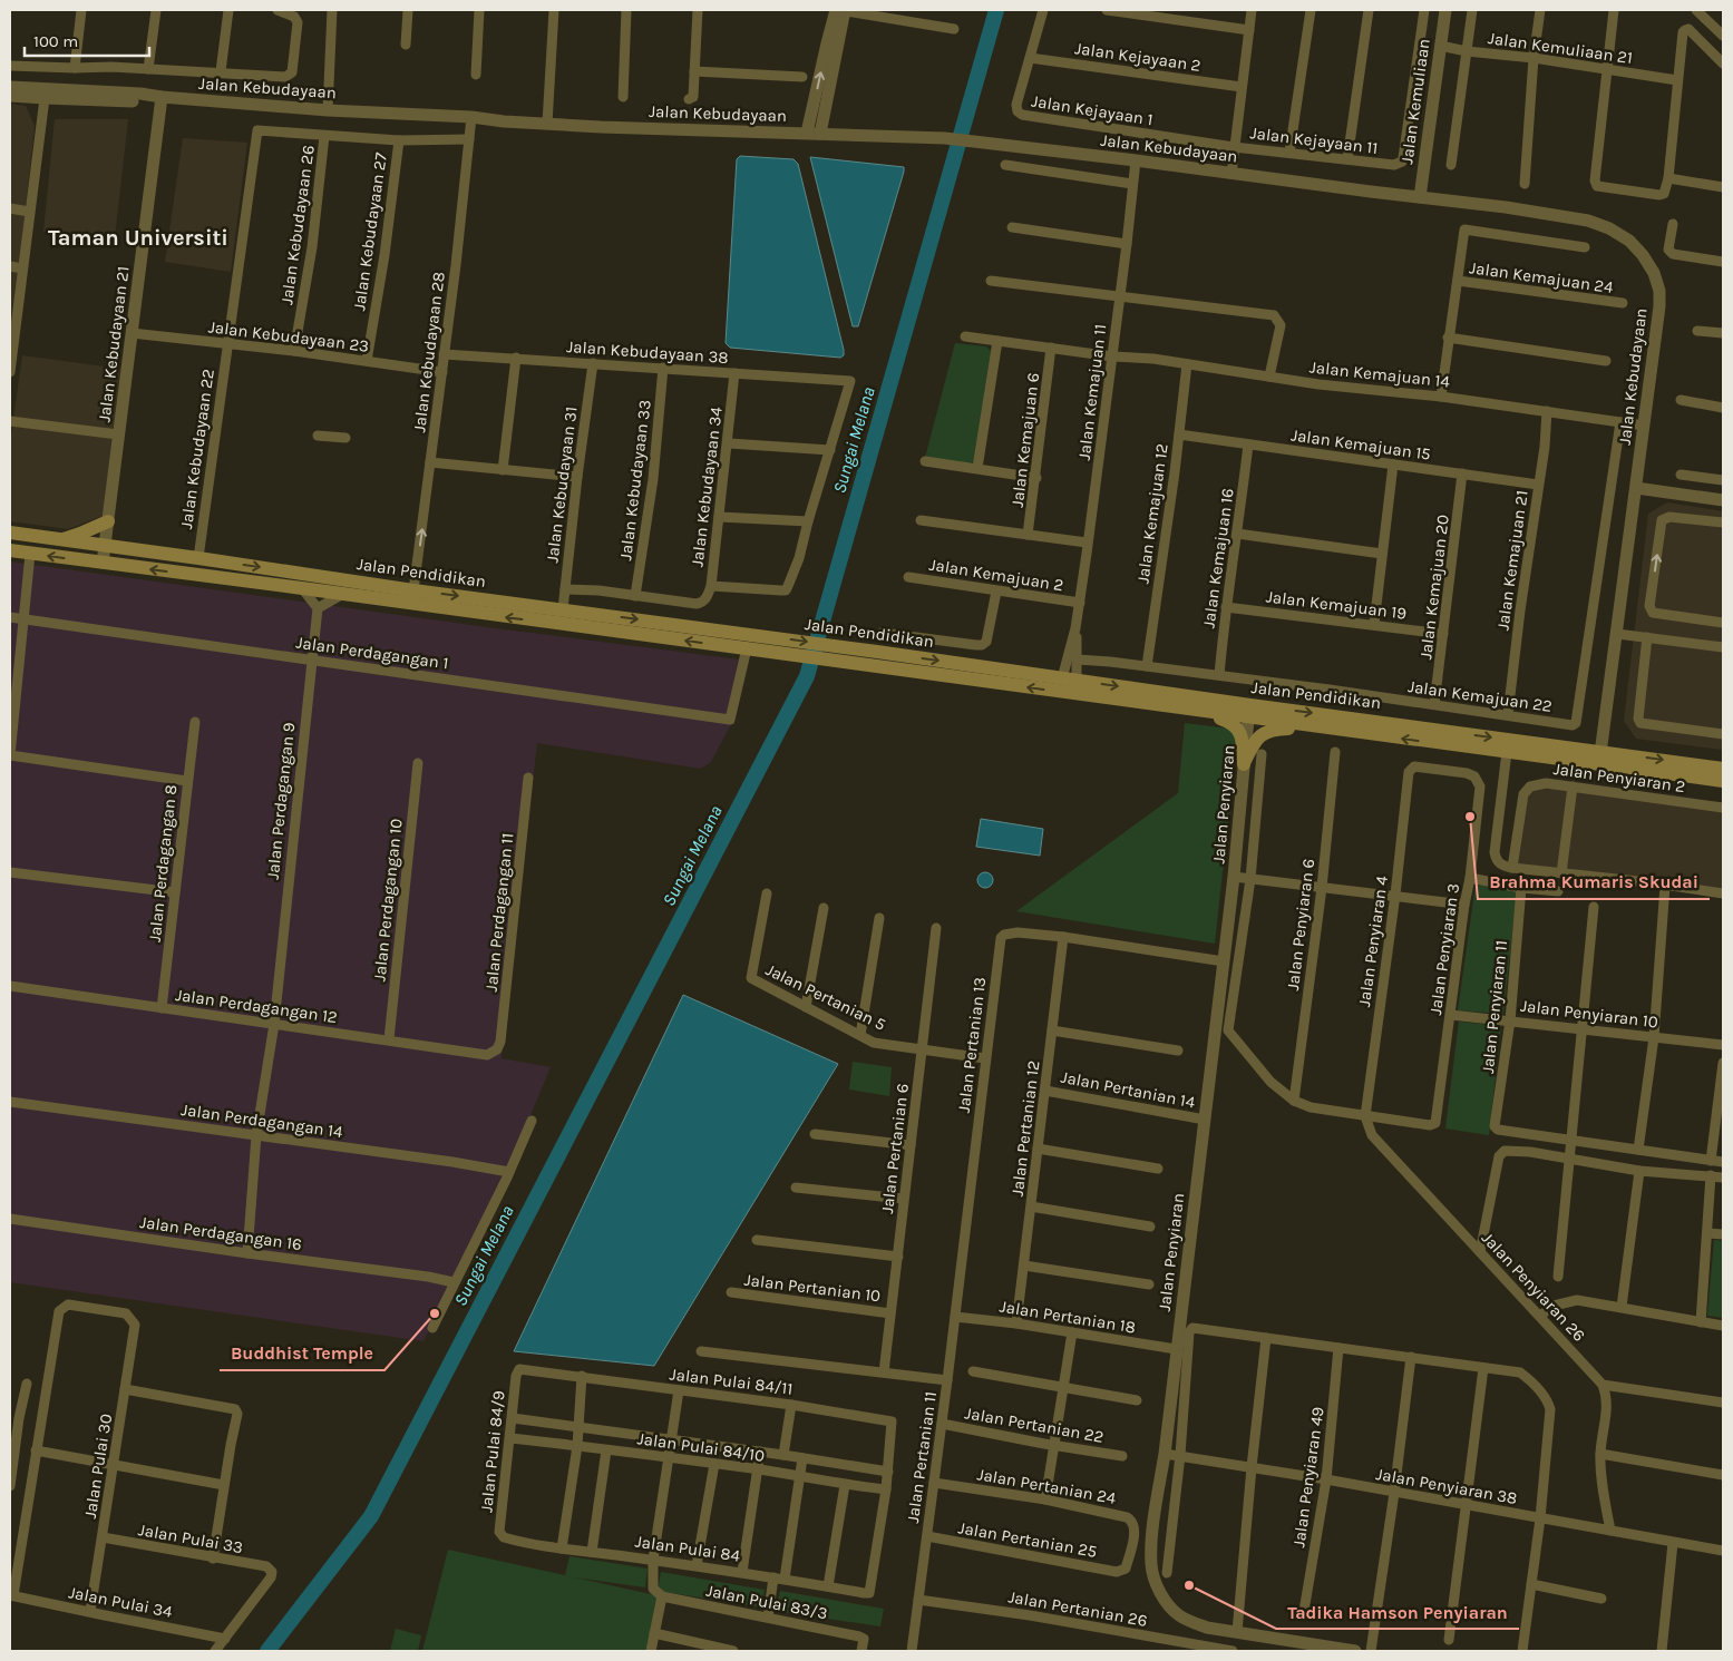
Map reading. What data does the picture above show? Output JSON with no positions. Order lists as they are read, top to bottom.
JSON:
{
  "streets": {
    "main road": ["Jalan Pendidikan"],
    "street": [
      "Jalan Kemuliaan 21",
      "Jalan Kejayaan 2",
      "Jalan Kebudayaan",
      "Jalan Kemuliaan",
      "Jalan Kejayaan 1",
      "Jalan Kejayaan 11",
      "Jalan Kebudayaan 26",
      "Jalan Kebudayaan 27",
      "Jalan Kemajuan 24",
      "Jalan Kebudayaan 23",
      "Jalan Kebudayaan 21",
      "Jalan Kebudayaan 28",
      "Jalan Kebudayaan 38",
      "Jalan Kemajuan 14",
      "Jalan Kemajuan 11",
      "Jalan Kemajuan 6",
      "Jalan Kemajuan 15",
      "Jalan Kebudayaan 22",
      "Jalan Kebudayaan 33",
      "Jalan Kebudayaan 31",
      "Jalan Kebudayaan 34",
      "Jalan Kemajuan 12",
      "Jalan Kemajuan 16",
      "Jalan Kemajuan 21",
      "Jalan Kemajuan 2",
      "Jalan Kemajuan 20",
      "Jalan Kemajuan 19",
      "Jalan Perdagangan 1",
      "Jalan Kemajuan 22",
      "Jalan Penyiaran 2",
      "Jalan Perdagangan 9",
      "Jalan Penyiaran",
      "Jalan Perdagangan 8",
      "Jalan Perdagangan 10",
      "Jalan Perdagangan 11",
      "Jalan Penyiaran 6",
      "Jalan Penyiaran 4",
      "Jalan Penyiaran 3",
      "Jalan Pertanian 5",
      "Jalan Perdagangan 12",
      "Jalan Penyiaran 11",
      "Jalan Penyiaran 10",
      "Jalan Pertanian 13",
      "Jalan Pertanian 14",
      "Jalan Perdagangan 14",
      "Jalan Pertanian 12",
      "Jalan Pertanian 6",
      "Jalan Perdagangan 16",
      "Jalan Penyiaran 26",
      "Jalan Pertanian 10",
      "Jalan Pertanian 18",
      "Jalan Pulai 84/11",
      "Jalan Pertanian 22",
      "Jalan Pulai 84/10",
      "Jalan Pulai 84/9",
      "Jalan Pertanian 11",
      "Jalan Pulai 30",
      "Jalan Penyiaran 49",
      "Jalan Pertanian 24",
      "Jalan Penyiaran 38",
      "Jalan Pulai 33",
      "Jalan Pertanian 25",
      "Jalan Pulai 84",
      "Jalan Pulai 34",
      "Jalan Pulai 83/3",
      "Jalan Pertanian 26"
    ]
  },
  "crossings": [
    ["Jalan Kemuliaan 21", "Jalan Kemuliaan"],
    ["Jalan Kejayaan 2", "Jalan Kejayaan 1"],
    ["Jalan Kebudayaan", "Jalan Kemuliaan"],
    ["Jalan Kebudayaan", "Jalan Kebudayaan 21"],
    ["Jalan Kebudayaan", "Jalan Kebudayaan 28"],
    ["Jalan Kebudayaan", "Jalan Kemajuan 14"],
    ["Jalan Kebudayaan", "Jalan Kemajuan 11"],
    ["Jalan Kebudayaan", "Jalan Pendidikan"],
    ["Jalan Kejayaan 1", "Jalan Kejayaan 11"],
    ["Jalan Kebudayaan 26", "Jalan Kebudayaan 23"],
    ["Jalan Kebudayaan 26", "Jalan Kebudayaan 22"],
    ["Jalan Kebudayaan 27", "Jalan Kebudayaan 23"],
    ["Jalan Kebudayaan 23", "Jalan Kebudayaan 21"],
    ["Jalan Kebudayaan 23", "Jalan Kebudayaan 28"],
    ["Jalan Kebudayaan 23", "Jalan Kebudayaan 22"],
    ["Jalan Kebudayaan 21", "Jalan Pendidikan"],
    ["Jalan Kebudayaan 28", "Jalan Kebudayaan 38"],
    ["Jalan Kebudayaan 28", "Jalan Pendidikan"],
    ["Jalan Kebudayaan 38", "Jalan Kebudayaan 33"],
    ["Jalan Kebudayaan 38", "Jalan Kebudayaan 31"],
    ["Jalan Kebudayaan 38", "Jalan Kebudayaan 34"],
    ["Jalan Kemajuan 14", "Jalan Kemajuan 11"],
    ["Jalan Kemajuan 14", "Jalan Kemajuan 6"],
    ["Jalan Kemajuan 14", "Jalan Kemajuan 12"],
    ["Jalan Kemajuan 14", "Jalan Kemajuan 21"],
    ["Jalan Kemajuan 14", "Jalan Kemajuan 22"],
    ["Jalan Kemajuan 11", "Jalan Pendidikan"],
    ["Jalan Kemajuan 11", "Jalan Kemajuan 2"],
    ["Jalan Kemajuan 11", "Jalan Kemajuan 22"],
    ["Jalan Kemajuan 15", "Jalan Kemajuan 12"],
    ["Jalan Kemajuan 15", "Jalan Kemajuan 16"],
    ["Jalan Kemajuan 15", "Jalan Kemajuan 21"],
    ["Jalan Kemajuan 15", "Jalan Kemajuan 20"],
    ["Jalan Kebudayaan 22", "Jalan Pendidikan"],
    ["Jalan Kebudayaan 33", "Jalan Kebudayaan 34"],
    ["Jalan Kebudayaan 31", "Jalan Pendidikan"],
    ["Jalan Kemajuan 12", "Jalan Kemajuan 22"],
    ["Jalan Kemajuan 16", "Jalan Kemajuan 19"],
    ["Jalan Kemajuan 16", "Jalan Kemajuan 22"],
    ["Jalan Kemajuan 21", "Jalan Kemajuan 22"],
    ["Jalan Pendidikan", "Jalan Perdagangan 1"],
    ["Jalan Pendidikan", "Jalan Penyiaran"],
    ["Jalan Kemajuan 20", "Jalan Kemajuan 19"],
    ["Jalan Kemajuan 20", "Jalan Kemajuan 22"],
    ["Jalan Perdagangan 1", "Jalan Perdagangan 9"],
    ["Jalan Perdagangan 9", "Jalan Perdagangan 12"],
    ["Jalan Perdagangan 9", "Jalan Perdagangan 14"],
    ["Jalan Perdagangan 9", "Jalan Perdagangan 16"],
    ["Jalan Penyiaran", "Jalan Pertanian 13"],
    ["Jalan Penyiaran", "Jalan Pertanian 14"],
    ["Jalan Penyiaran", "Jalan Pertanian 18"],
    ["Jalan Penyiaran", "Jalan Penyiaran 38"],
    ["Jalan Perdagangan 8", "Jalan Perdagangan 12"],
    ["Jalan Perdagangan 10", "Jalan Perdagangan 12"],
    ["Jalan Perdagangan 11", "Jalan Perdagangan 12"],
    ["Jalan Penyiaran 4", "Jalan Penyiaran 3"],
    ["Jalan Penyiaran 4", "Jalan Penyiaran 26"],
    ["Jalan Penyiaran 3", "Jalan Penyiaran 10"],
    ["Jalan Penyiaran 3", "Jalan Penyiaran 26"],
    ["Jalan Pertanian 5", "Jalan Pertanian 13"],
    ["Jalan Pertanian 5", "Jalan Pertanian 6"],
    ["Jalan Penyiaran 11", "Jalan Penyiaran 10"],
    ["Jalan Pertanian 13", "Jalan Pertanian 12"],
    ["Jalan Pertanian 13", "Jalan Pertanian 18"],
    ["Jalan Pertanian 13", "Jalan Pertanian 11"],
    ["Jalan Pertanian 14", "Jalan Pertanian 12"],
    ["Jalan Pertanian 12", "Jalan Pertanian 18"],
    ["Jalan Pertanian 6", "Jalan Pertanian 10"],
    ["Jalan Pertanian 6", "Jalan Pertanian 11"],
    ["Jalan Pulai 84/11", "Jalan Pulai 84/10"],
    ["Jalan Pulai 84/11", "Jalan Pulai 84/9"],
    ["Jalan Pulai 84/11", "Jalan Pulai 84"],
    ["Jalan Pertanian 22", "Jalan Pertanian 11"],
    ["Jalan Pulai 84/10", "Jalan Pulai 84/9"],
    ["Jalan Pulai 84/9", "Jalan Pulai 84"],
    ["Jalan Pertanian 11", "Jalan Pertanian 24"],
    ["Jalan Pertanian 11", "Jalan Pertanian 25"],
    ["Jalan Pertanian 11", "Jalan Pertanian 26"],
    ["Jalan Pulai 30", "Jalan Pulai 33"],
    ["Jalan Pulai 30", "Jalan Pulai 34"],
    ["Jalan Penyiaran 49", "Jalan Penyiaran 38"],
    ["Jalan Pertanian 24", "Jalan Pertanian 25"],
    ["Jalan Pulai 33", "Jalan Pulai 34"]
  ],
  "districts": ["Taman Universiti"],
  "water": ["Sungai Melana"],
  "places": ["Brahma Kumaris Skudai", "Buddhist Temple", "Tadika Hamson Penyiaran"],
  "scale_bar": "100 m"
}
